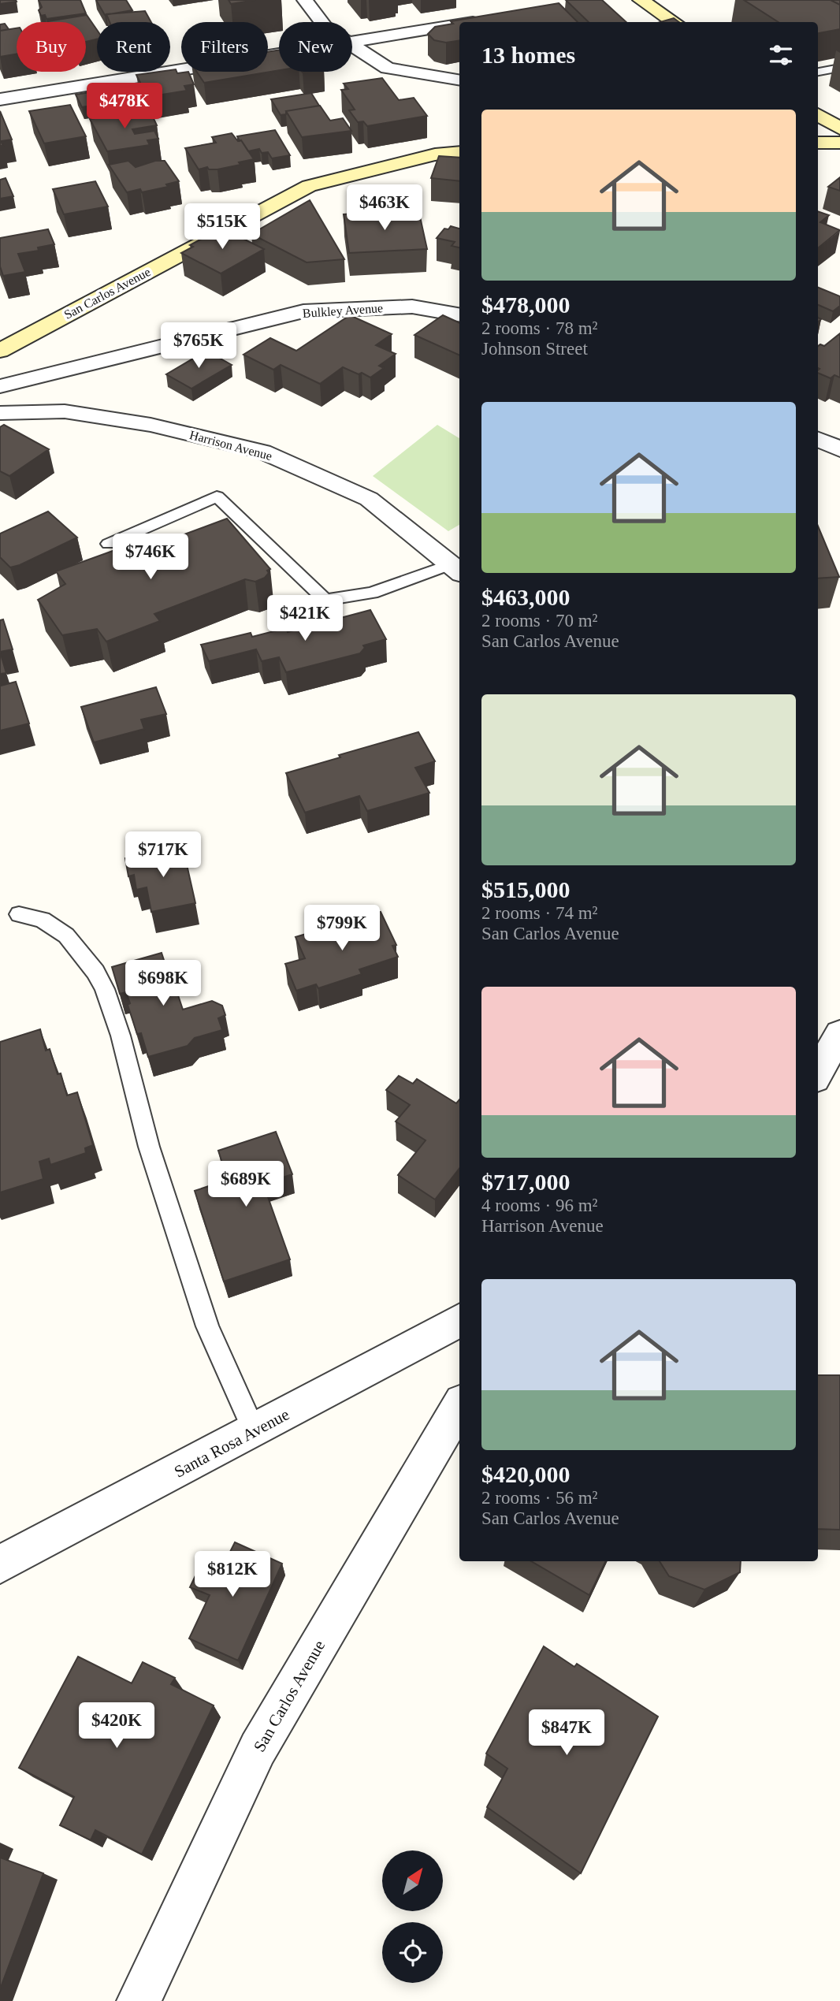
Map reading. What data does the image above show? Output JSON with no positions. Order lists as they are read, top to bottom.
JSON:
{
  "streets": {
    "street": [
      "San Carlos Avenue",
      "Bulkley Avenue",
      "Harrison Avenue",
      "Santa Rosa Avenue"
    ]
  },
  "north": "top right",
  "page": {
    "chip": [
      "Buy",
      "Rent",
      "Filters",
      "New"
    ],
    "heading": "13 homes",
    "price": [
      "$478K",
      "$463K",
      "$515K",
      "$765K",
      "$746K",
      "$421K",
      "$717K",
      "$799K",
      "$698K",
      "$689K",
      "$812K",
      "$420K",
      "$847K"
    ],
    "list": [
      {
        "name": "$478,000",
        "note": "2 rooms · 78 m² · Johnson Street"
      },
      {
        "name": "$463,000",
        "note": "2 rooms · 70 m² · San Carlos Avenue"
      },
      {
        "name": "$515,000",
        "note": "2 rooms · 74 m² · San Carlos Avenue"
      },
      {
        "name": "$717,000",
        "note": "4 rooms · 96 m² · Harrison Avenue"
      },
      {
        "name": "$420,000",
        "note": "2 rooms · 56 m² · San Carlos Avenue"
      }
    ]
  }
}
